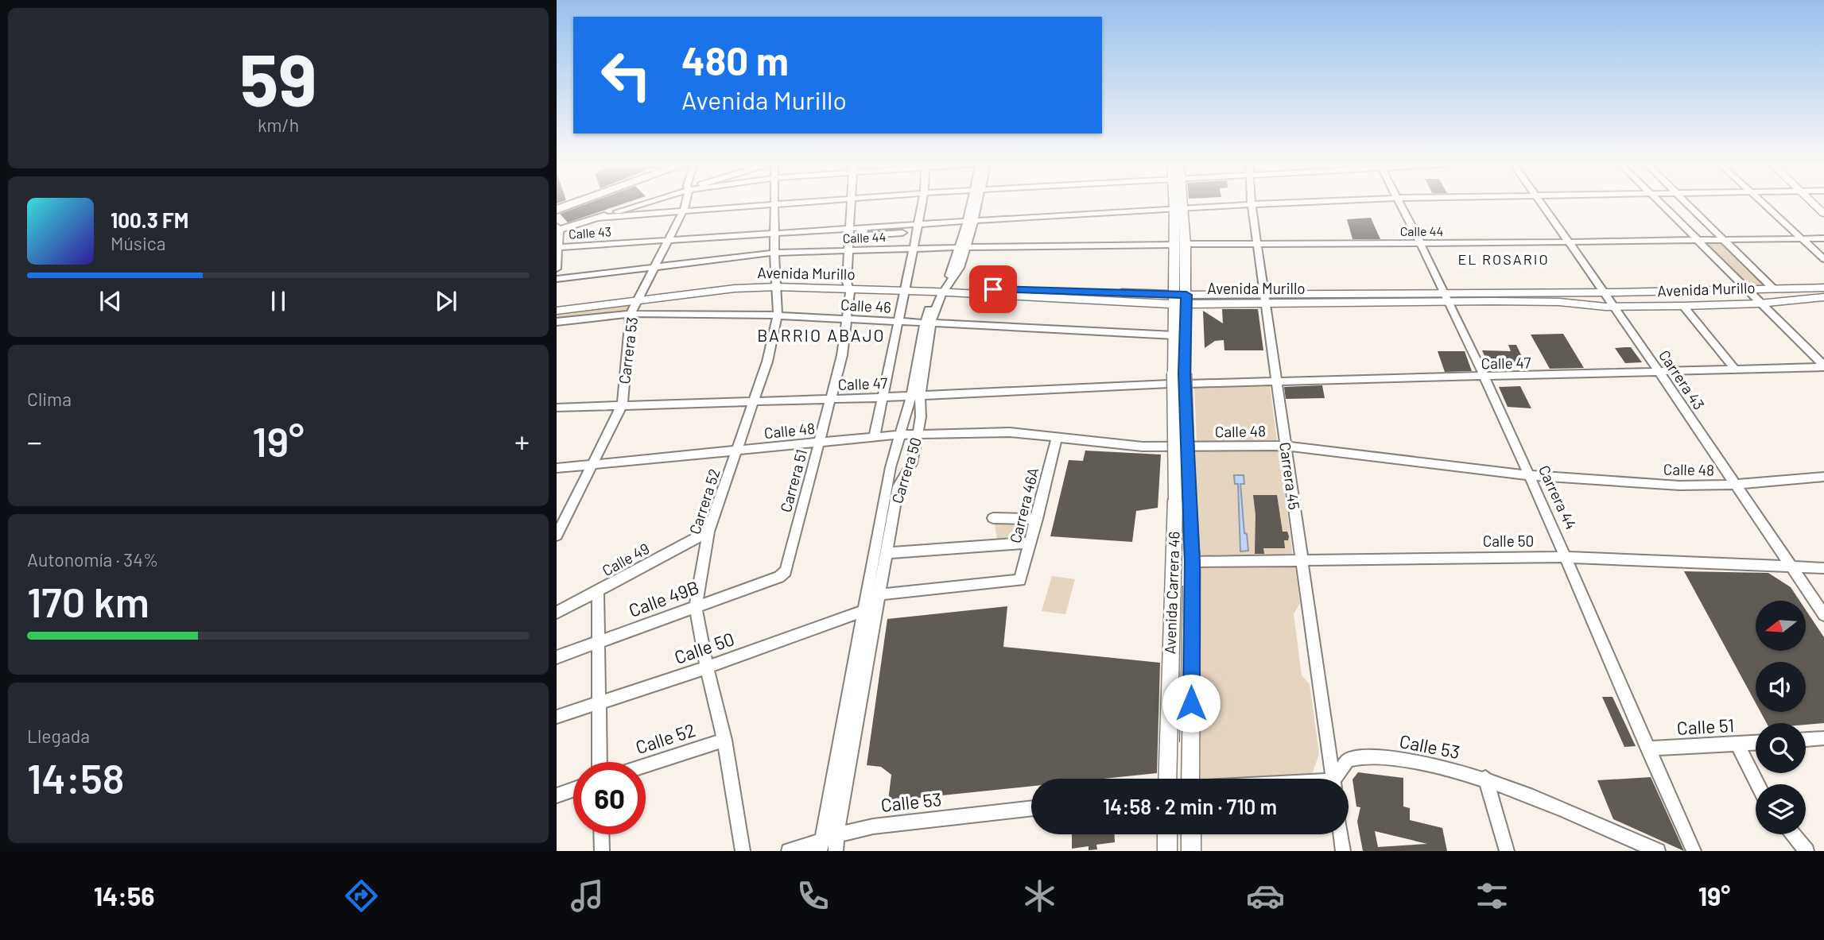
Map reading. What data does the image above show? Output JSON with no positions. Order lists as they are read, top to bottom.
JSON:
{
  "streets": {
    "main road": ["Avenida Murillo", "Avenida Carrera 46"],
    "street": [
      "Calle 44",
      "Calle 43",
      "Calle 46",
      "Carrera 53",
      "Calle 47",
      "Carrera 43",
      "Calle 48",
      "Carrera 50",
      "Carrera 45",
      "Carrera 51",
      "Carrera 44",
      "Carrera 52",
      "Carrera 46A",
      "Calle 50",
      "Calle 49",
      "Calle 49B",
      "Calle 51",
      "Calle 52",
      "Calle 53"
    ]
  },
  "crossings": [
    ["Calle 44", "Carrera 53"],
    ["Calle 44", "Carrera 43"],
    ["Calle 44", "Carrera 50"],
    ["Calle 44", "Carrera 45"],
    ["Calle 44", "Carrera 51"],
    ["Calle 44", "Carrera 44"],
    ["Calle 44", "Carrera 52"],
    ["Calle 44", "Avenida Carrera 46"],
    ["Calle 43", "Carrera 53"],
    ["Calle 43", "Carrera 50"],
    ["Calle 43", "Carrera 45"],
    ["Calle 43", "Carrera 51"],
    ["Calle 43", "Carrera 52"],
    ["Calle 43", "Avenida Carrera 46"],
    ["Avenida Murillo", "Carrera 53"],
    ["Avenida Murillo", "Carrera 43"],
    ["Avenida Murillo", "Carrera 50"],
    ["Avenida Murillo", "Carrera 45"],
    ["Avenida Murillo", "Carrera 51"],
    ["Avenida Murillo", "Carrera 44"],
    ["Avenida Murillo", "Carrera 52"],
    ["Avenida Murillo", "Avenida Carrera 46"],
    ["Calle 46", "Carrera 53"],
    ["Calle 46", "Carrera 50"],
    ["Calle 46", "Carrera 51"],
    ["Calle 46", "Carrera 52"],
    ["Calle 46", "Avenida Carrera 46"],
    ["Carrera 53", "Calle 47"],
    ["Carrera 53", "Calle 48"],
    ["Calle 47", "Carrera 43"],
    ["Calle 47", "Carrera 50"],
    ["Calle 47", "Carrera 45"],
    ["Calle 47", "Carrera 51"],
    ["Calle 47", "Carrera 44"],
    ["Calle 47", "Carrera 52"],
    ["Calle 47", "Avenida Carrera 46"],
    ["Carrera 43", "Calle 48"],
    ["Carrera 43", "Calle 50"],
    ["Calle 48", "Carrera 50"],
    ["Calle 48", "Carrera 45"],
    ["Calle 48", "Carrera 51"],
    ["Calle 48", "Carrera 44"],
    ["Calle 48", "Carrera 52"],
    ["Calle 48", "Carrera 46A"],
    ["Carrera 50", "Carrera 46A"],
    ["Carrera 50", "Calle 50"],
    ["Carrera 50", "Calle 53"],
    ["Carrera 45", "Calle 50"],
    ["Carrera 51", "Calle 49B"],
    ["Carrera 44", "Calle 50"],
    ["Carrera 44", "Calle 51"],
    ["Carrera 52", "Calle 50"],
    ["Carrera 52", "Calle 49"],
    ["Carrera 52", "Calle 49B"],
    ["Carrera 52", "Calle 52"],
    ["Calle 50", "Avenida Carrera 46"]
  ],
  "districts": ["EL ROSARIO", "BARRIO ABAJO"],
  "north": "left",
  "page": {
    "tile": [
      ["59", "km/h"],
      "Clima",
      ["Autonomía · 34%", "170 km"],
      ["Llegada", "14:58"]
    ],
    "turn": ["480 m", "Avenida Murillo"],
    "song": ["100.3 FM", "Música"],
    "heat": ["−", "19°", "+"],
    "limit": "60",
    "trip": "14:58 · 2 min · 710 m",
    "tabs": ["14:56", "19°"]
  }
}
